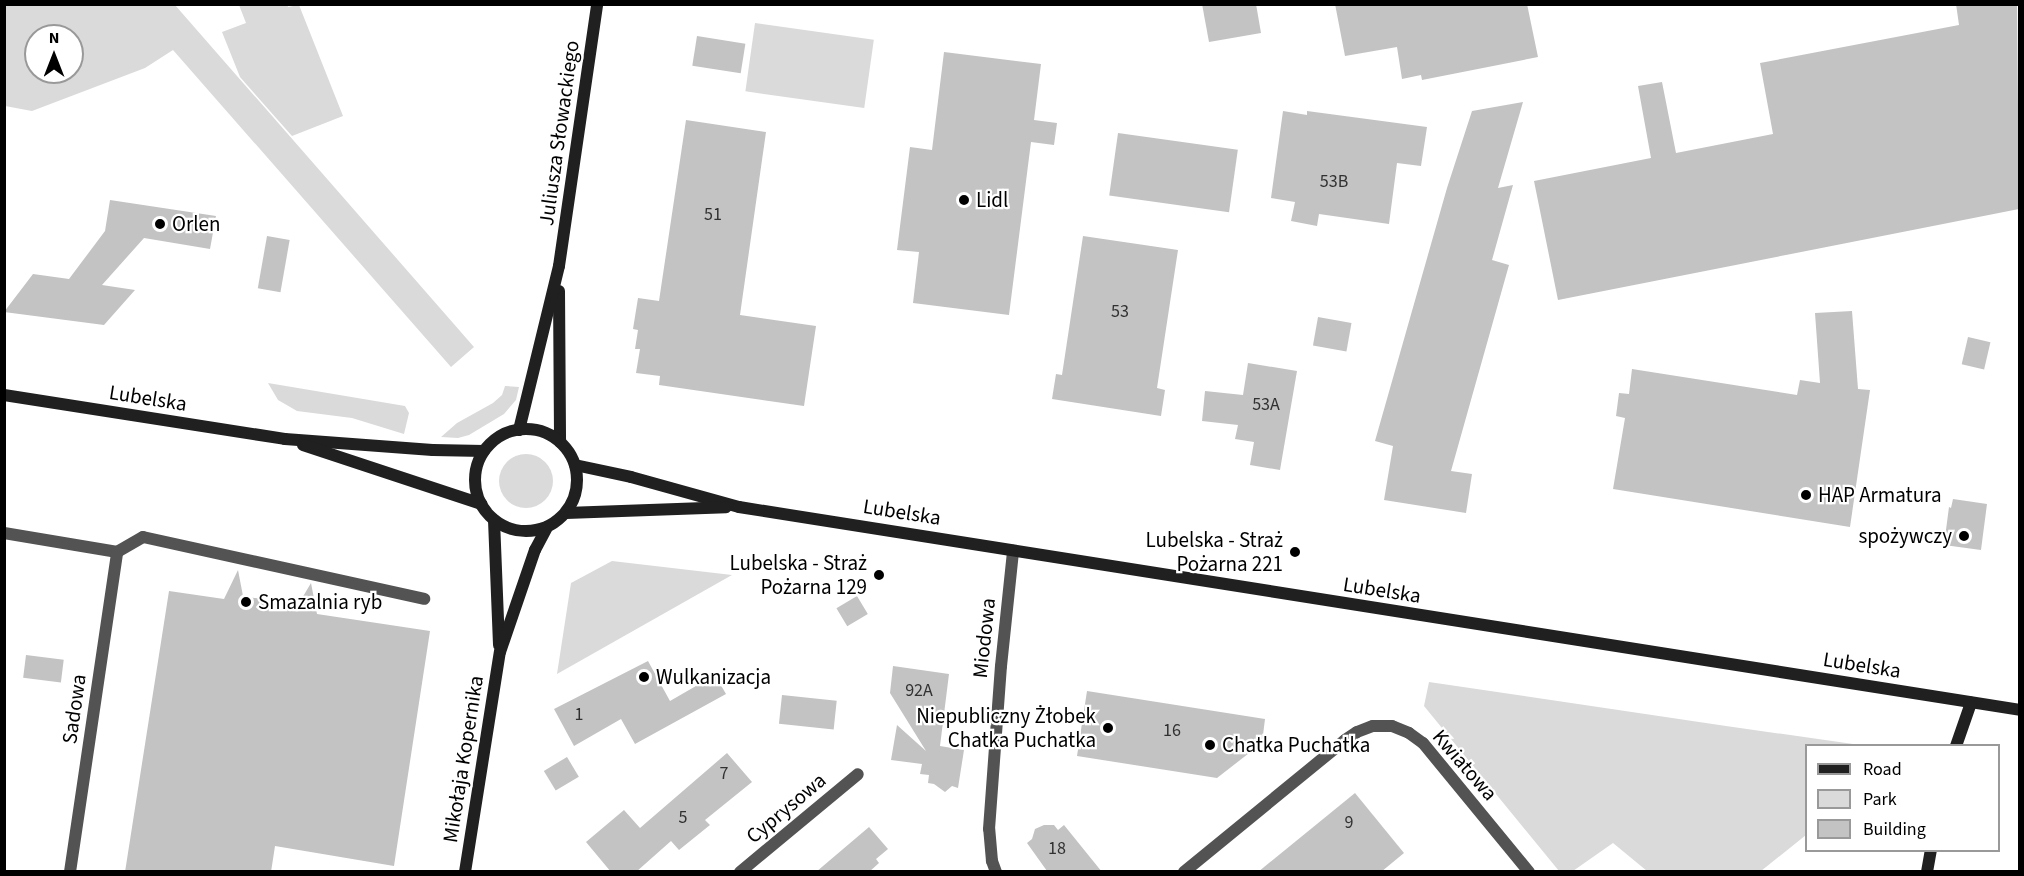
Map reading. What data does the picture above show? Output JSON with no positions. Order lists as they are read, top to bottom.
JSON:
{
  "streets": {
    "main road": ["Juliusza Słowackiego", "Lubelska", "Mikołaja Kopernika"],
    "street": [
      "Miodowa",
      "Sadowa",
      "Kwiatowa",
      "Cyprysowa"
    ]
  },
  "crossings": [
    ["Juliusza Słowackiego", "Lubelska"],
    ["Juliusza Słowackiego", "Mikołaja Kopernika"],
    ["Lubelska", "Miodowa"],
    ["Lubelska", "Mikołaja Kopernika"]
  ],
  "places": [
    "Lidl",
    "Orlen",
    "HAP Armatura",
    "spożywczy",
    "Lubelska - Straż Pożarna 221",
    "Lubelska - Straż Pożarna 129",
    "Smazalnia ryb",
    "Wulkanizacja",
    "Niepubliczny Żłobek Chatka Puchatka",
    "Chatka Puchatka"
  ],
  "house_numbers": [
    "53B",
    "51",
    "53",
    "53A",
    "92A",
    "1",
    "16",
    "7",
    "5",
    "9",
    "18"
  ],
  "legend": ["Road", "Park", "Building"],
  "north": "top"
}
